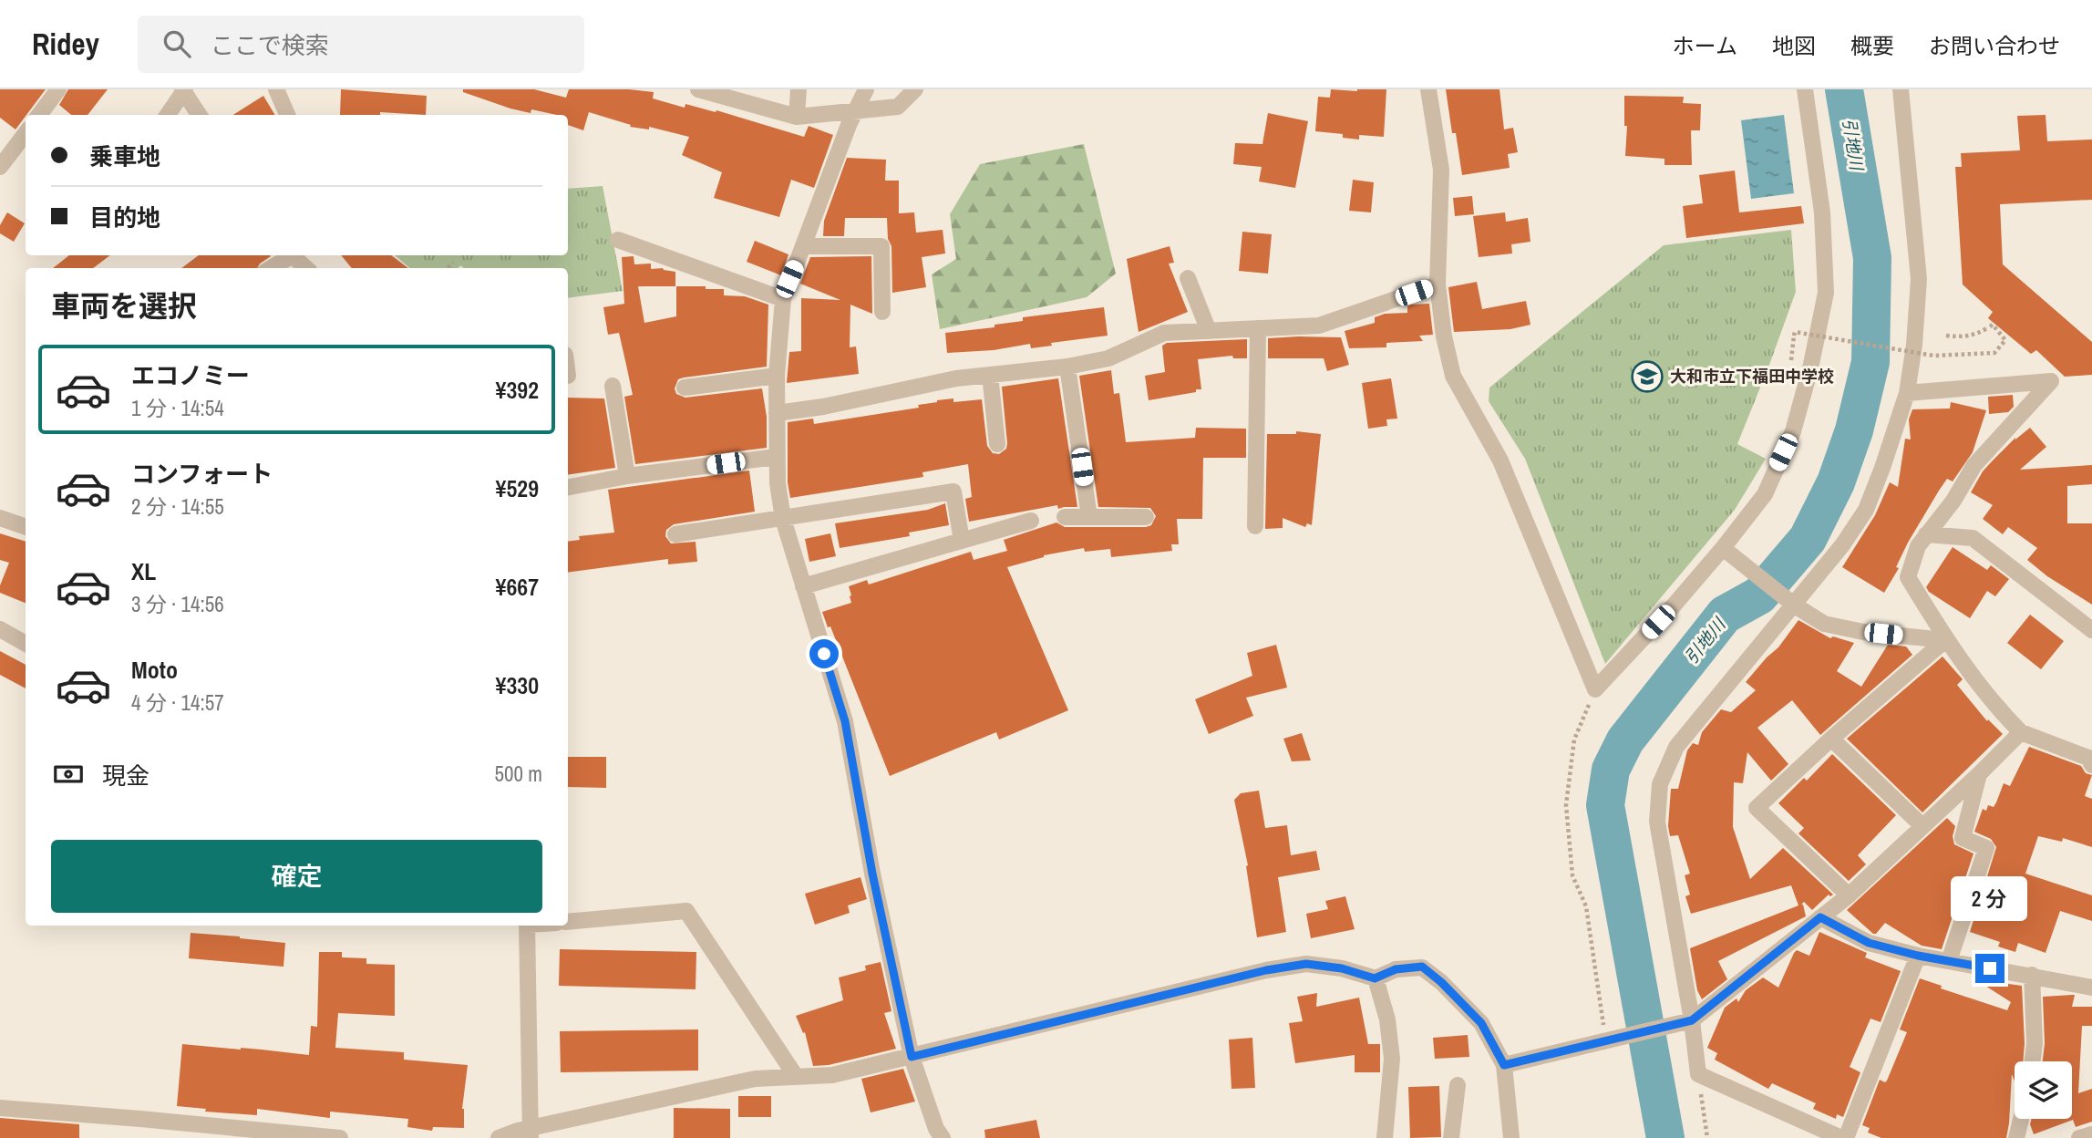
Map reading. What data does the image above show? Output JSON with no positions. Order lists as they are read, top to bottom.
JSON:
{
  "water": ["引地川"],
  "places": {
    "school or university": ["大和市立下福田中学校"]
  },
  "page": {
    "header": "Ridey",
    "search": "ここで検索",
    "nav": [
      "ホーム",
      "地図",
      "概要",
      "お問い合わせ"
    ],
    "banner": ["乗車地", "目的地"],
    "heading": "車両を選択",
    "list": [
      {
        "name": "エコノミー",
        "note": "1 分 · 14:54",
        "value": "¥392"
      },
      {
        "name": "コンフォート",
        "note": "2 分 · 14:55",
        "value": "¥529"
      },
      {
        "name": "XL",
        "note": "3 分 · 14:56",
        "value": "¥667"
      },
      {
        "name": "Moto",
        "note": "4 分 · 14:57",
        "value": "¥330"
      }
    ],
    "pay": ["現金", "500 m"],
    "buttons": "確定",
    "bubble": "2 分"
  }
}
